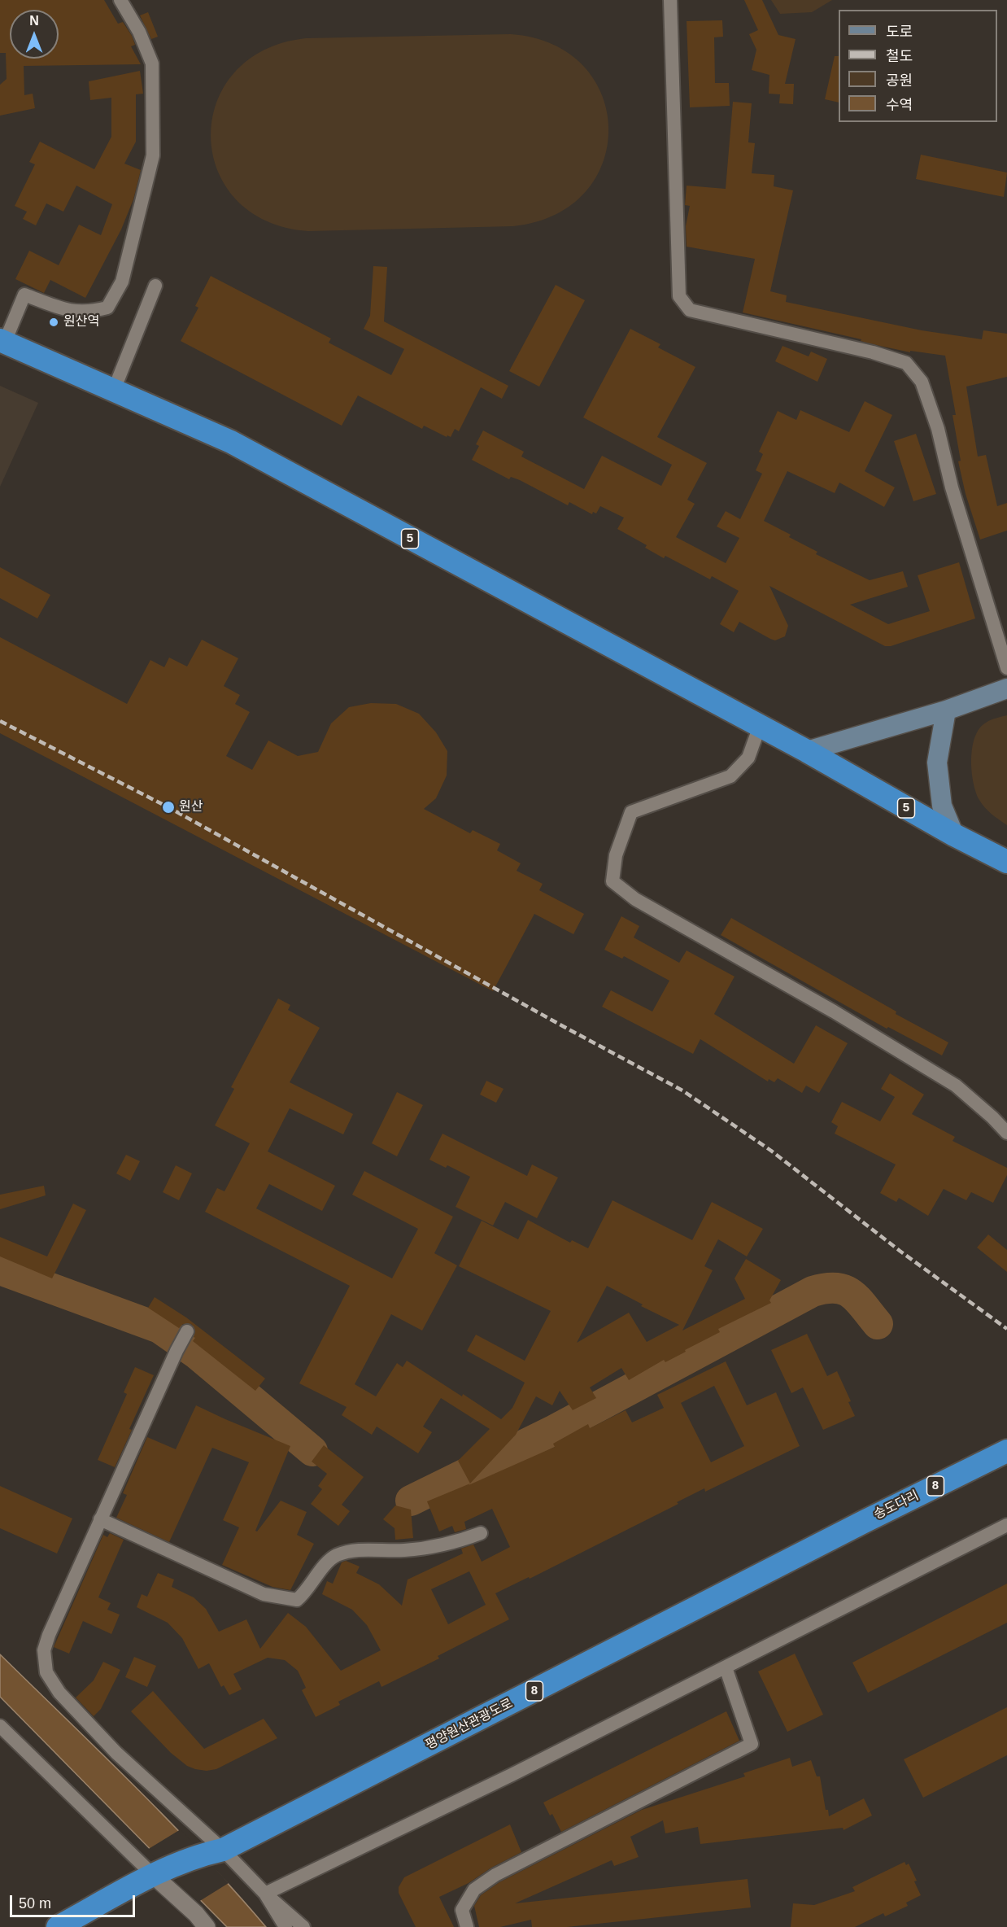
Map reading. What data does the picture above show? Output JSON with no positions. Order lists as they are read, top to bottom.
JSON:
{
  "streets": {
    "highway": [
      "5",
      "8",
      "송도다리",
      "평양원산관광도로"
    ]
  },
  "crossings": [
    ["8", "평양원산관광도로"],
    ["송도다리", "평양원산관광도로"]
  ],
  "places": ["원산역", "원산"],
  "legend": [
    "도로",
    "철도",
    "공원",
    "수역"
  ],
  "scale_bar": "50 m",
  "north": "top"
}
